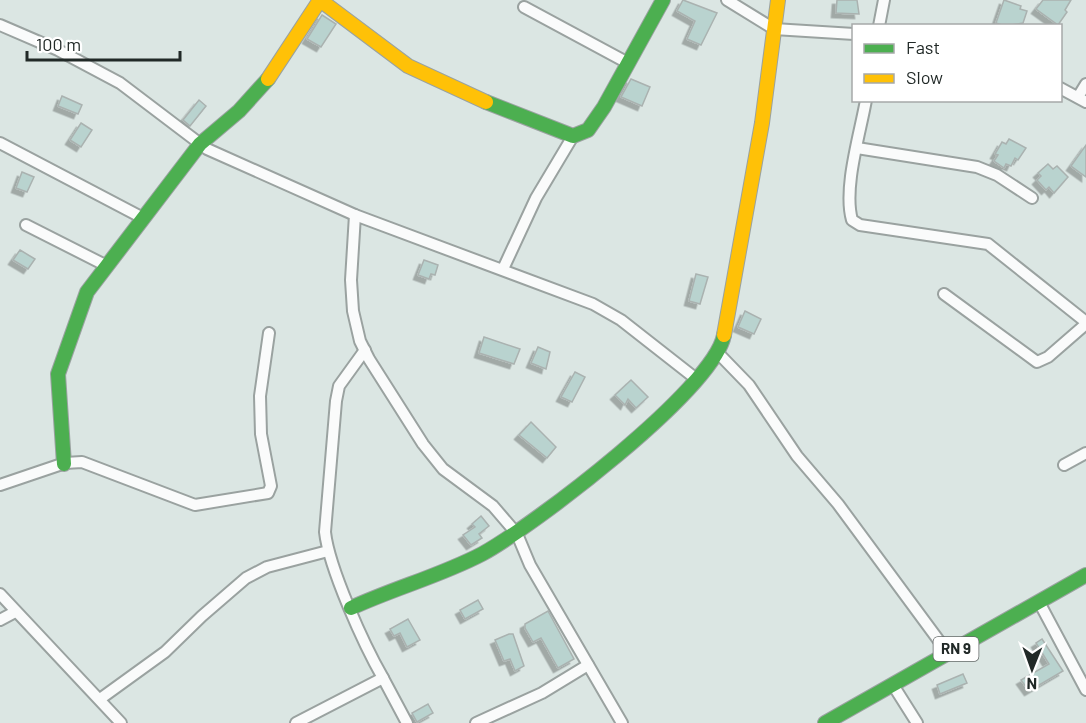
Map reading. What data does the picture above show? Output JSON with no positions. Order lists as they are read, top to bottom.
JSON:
{
  "streets": {
    "street": ["RN 9"]
  },
  "legend": ["Fast", "Slow"],
  "scale_bar": "100 m",
  "north": "bottom"
}
